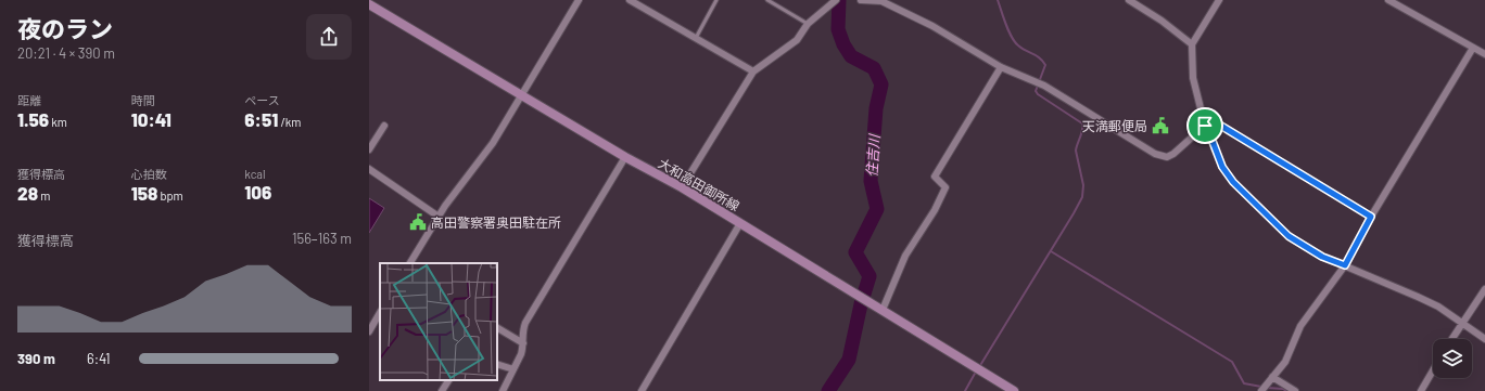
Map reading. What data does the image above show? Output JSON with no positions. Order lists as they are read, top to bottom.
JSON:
{
  "streets": {
    "main road": ["大和高田御所線"]
  },
  "water": ["住吉川"],
  "places": {
    "public building": ["天満郵便局", "高田警察署奥田駐在所"]
  },
  "page": {
    "heading": ["夜のラン", "20:21 · 4 × 390 m"],
    "stats": [
      ["距離", "1.56 km"],
      ["時間", "10:41"],
      ["ペース", "6:51 /km"],
      ["獲得標高", "28 m"],
      ["心拍数", "158 bpm"],
      ["kcal", "106"]
    ],
    "chart": ["獲得標高", "156–163 m"],
    "list": [
      {
        "name": "390 m",
        "note": "6:41"
      }
    ]
  }
}
